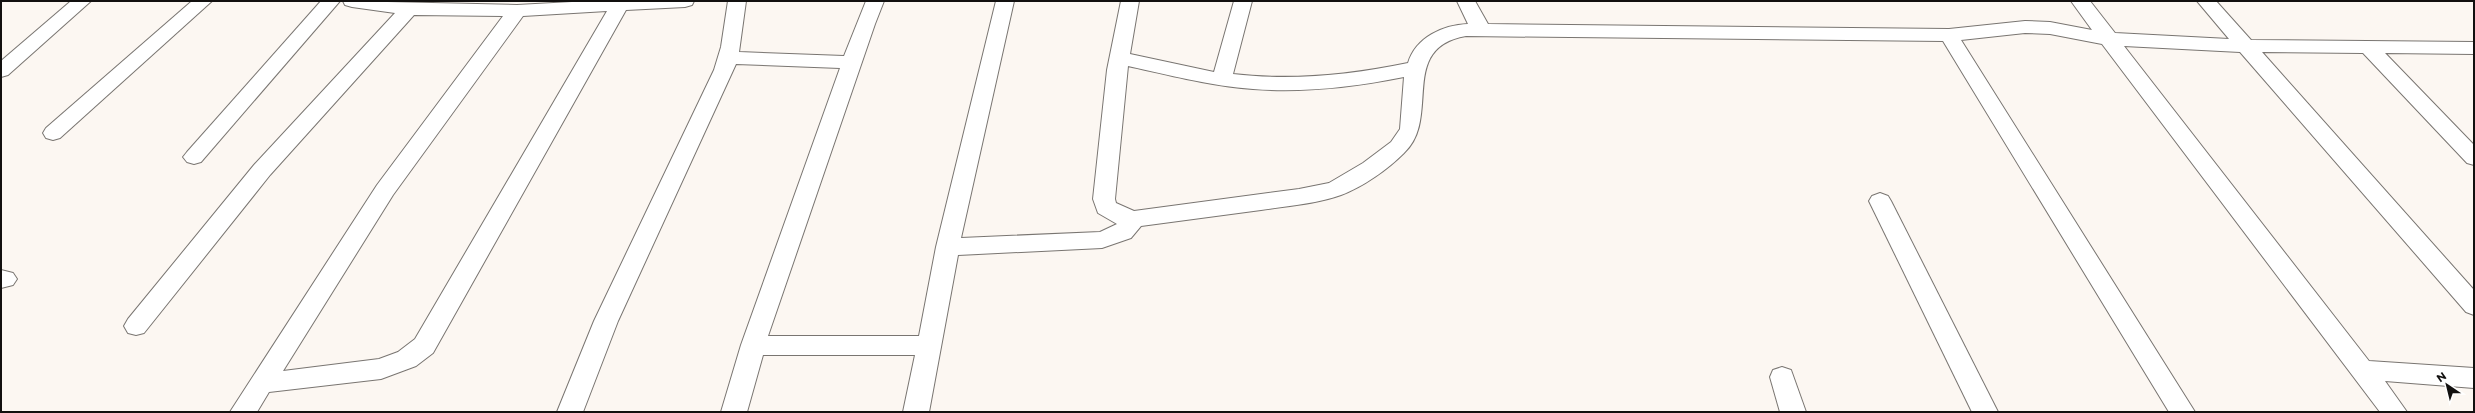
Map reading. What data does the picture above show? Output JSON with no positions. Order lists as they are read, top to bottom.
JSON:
{
  "north": "top left"
}
